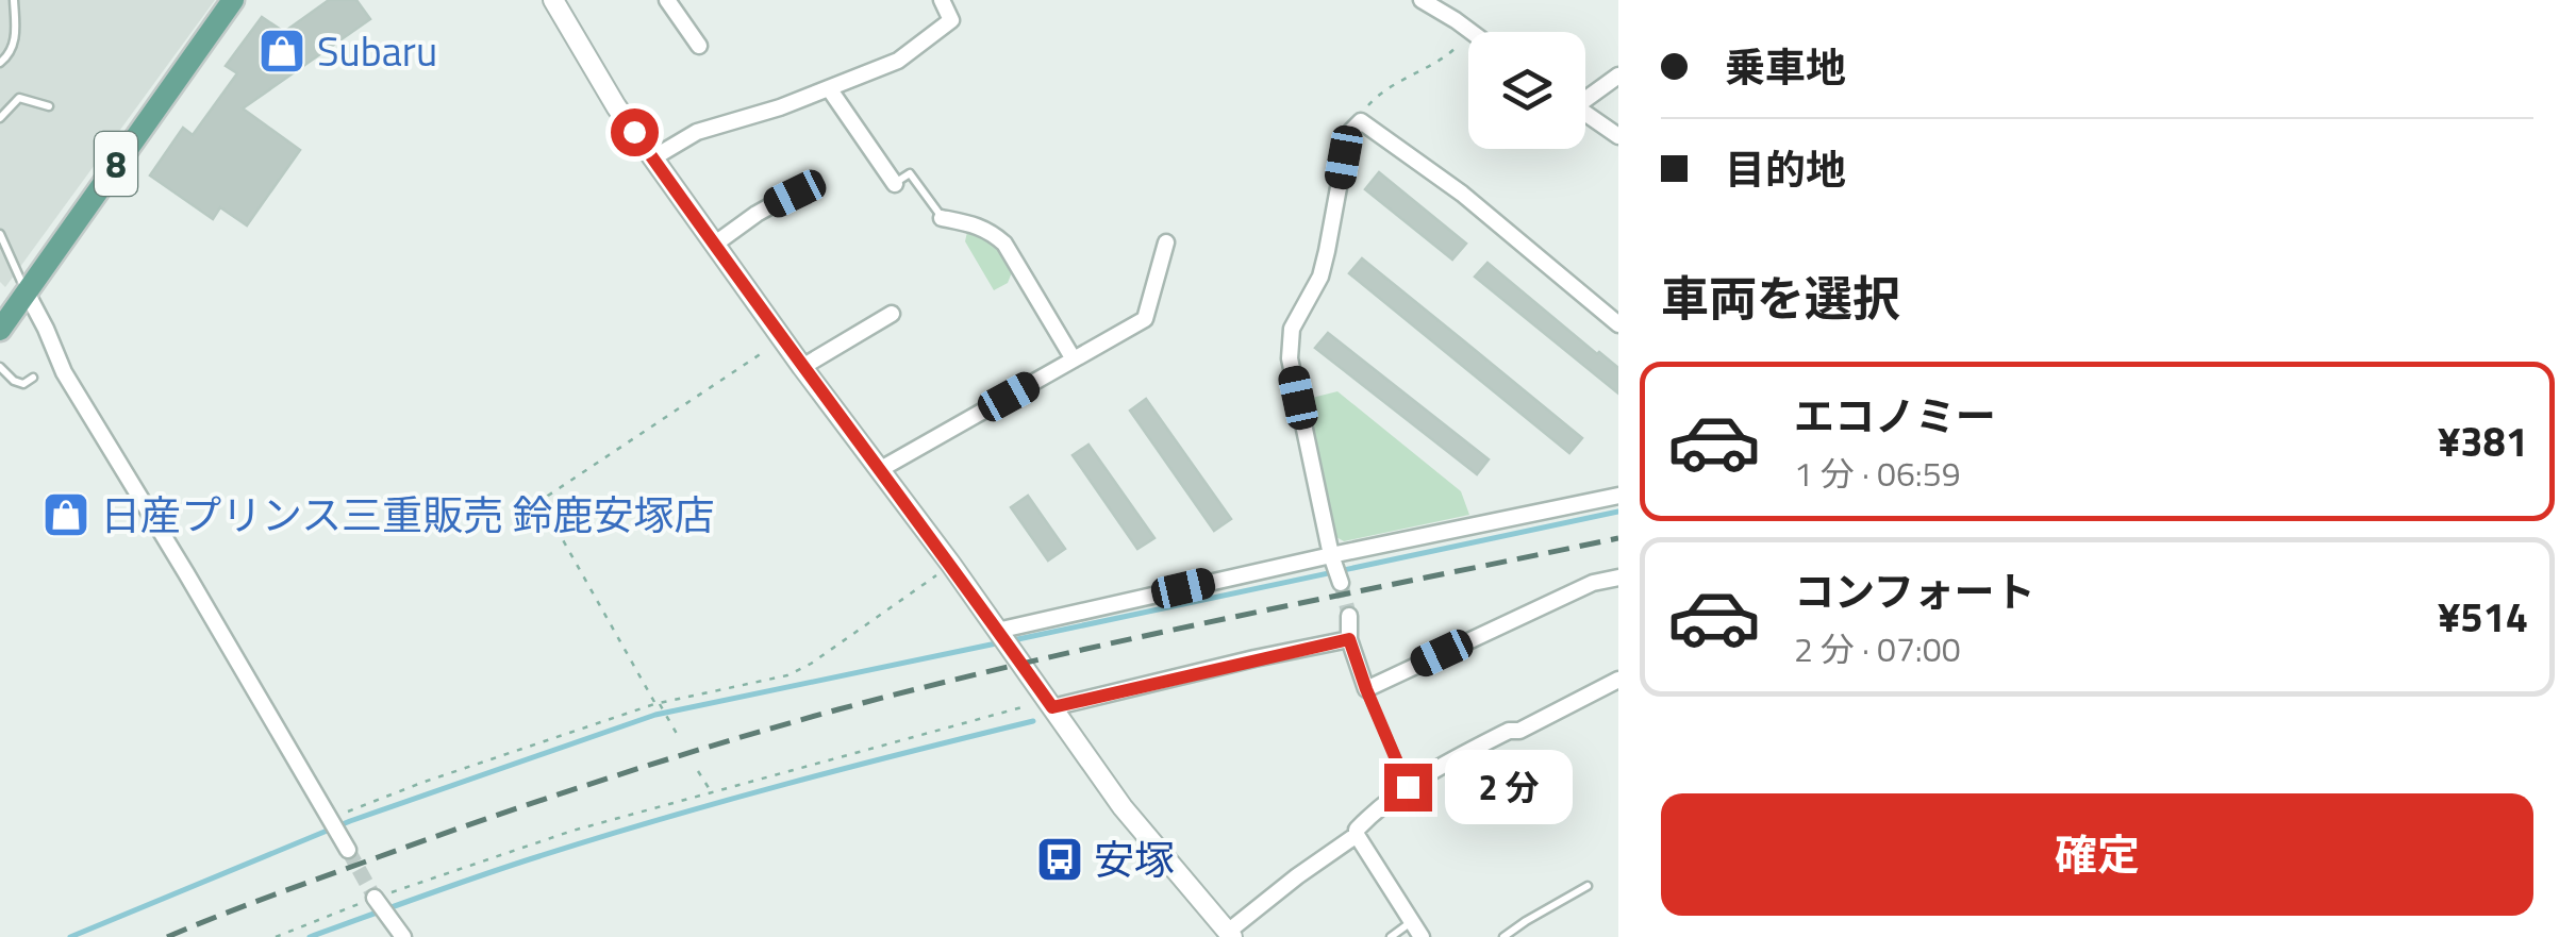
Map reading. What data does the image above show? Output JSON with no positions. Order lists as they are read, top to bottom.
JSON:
{
  "streets": {
    "main road": ["8"]
  },
  "places": {
    "shop": ["Subaru", "日産プリンス三重販売 鈴鹿安塚店"],
    "bus stop": ["安塚"]
  },
  "page": {
    "banner": ["乗車地", "目的地"],
    "heading": "車両を選択",
    "list": [
      {
        "name": "エコノミー",
        "note": "1 分 · 06:59",
        "value": "¥381"
      },
      {
        "name": "コンフォート",
        "note": "2 分 · 07:00",
        "value": "¥514"
      }
    ],
    "bubble": "2 分",
    "buttons": "確定"
  }
}
